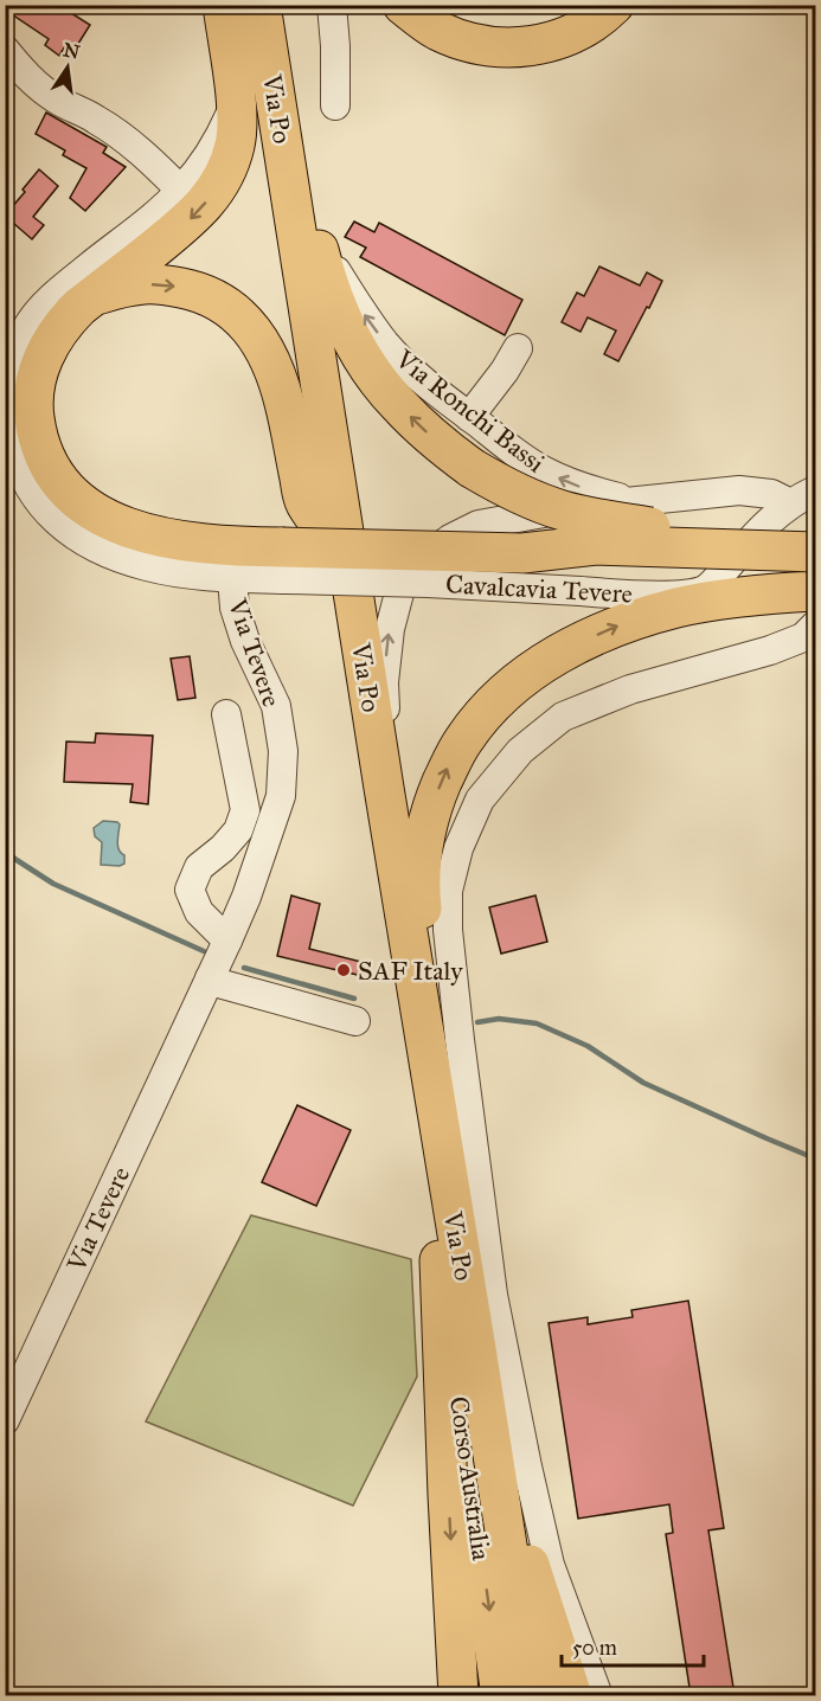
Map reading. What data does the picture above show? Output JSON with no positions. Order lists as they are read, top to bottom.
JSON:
{
  "streets": {
    "highway": ["Via Po", "Corso Australia"],
    "street": ["Via Ronchi Bassi", "Cavalcavia Tevere", "Via Tevere"]
  },
  "crossings": [
    ["Via Po", "Via Ronchi Bassi"],
    ["Via Po", "Corso Australia"],
    ["Via Ronchi Bassi", "Cavalcavia Tevere"],
    ["Cavalcavia Tevere", "Via Tevere"]
  ],
  "places": ["SAF Italy"],
  "scale_bar": "50 m",
  "north": "top"
}
